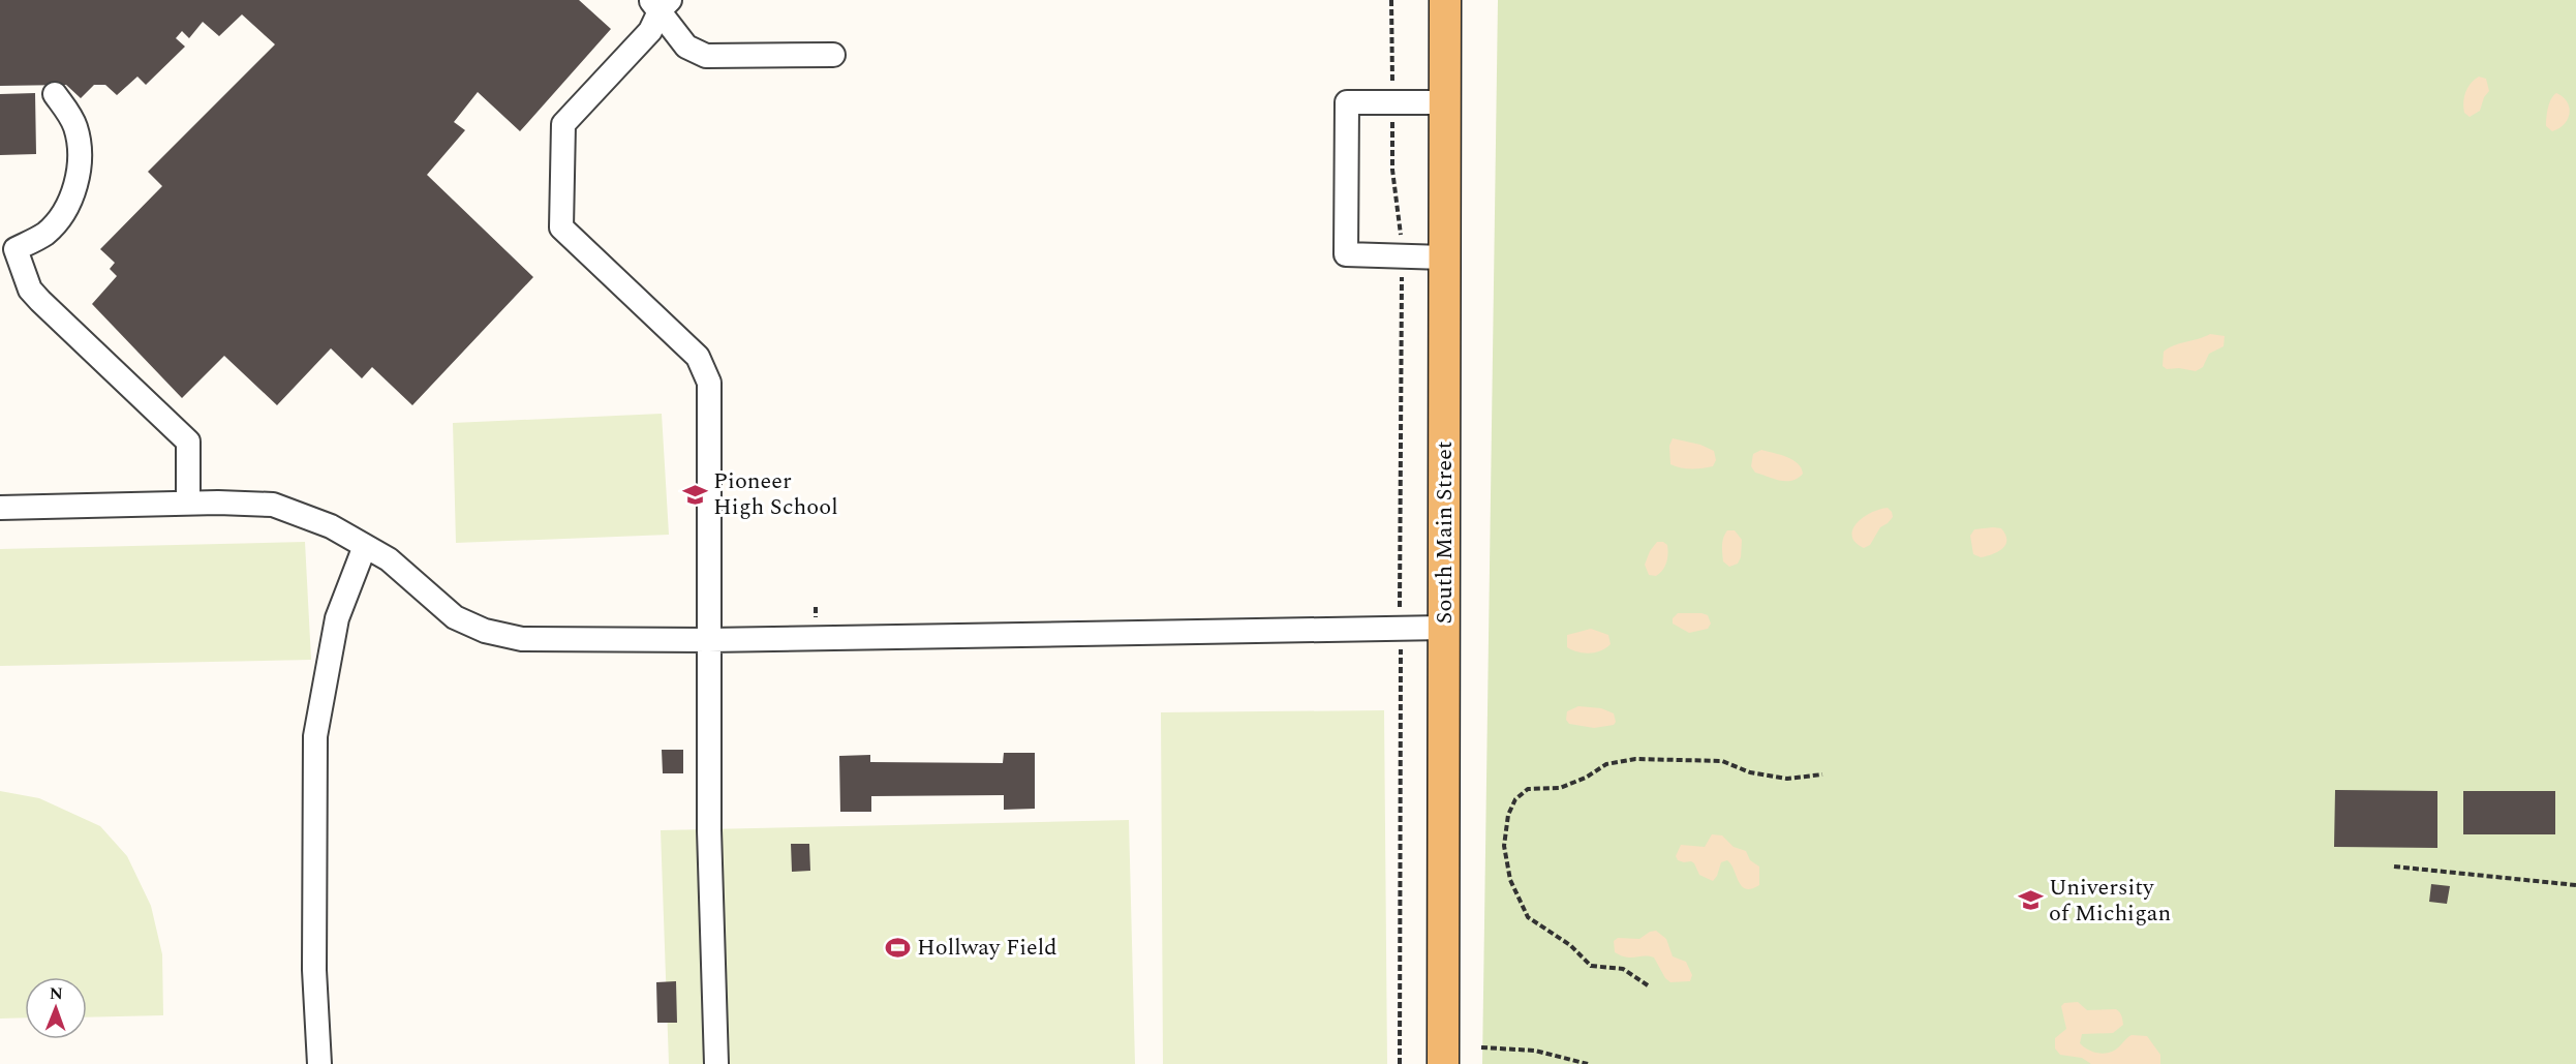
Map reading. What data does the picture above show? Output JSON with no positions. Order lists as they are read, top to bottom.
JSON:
{
  "streets": {
    "main road": ["South Main Street"]
  },
  "places": {
    "school or university": ["Pioneer High School", "University of Michigan"],
    "sports": ["Hollway Field"]
  },
  "north": "top"
}
